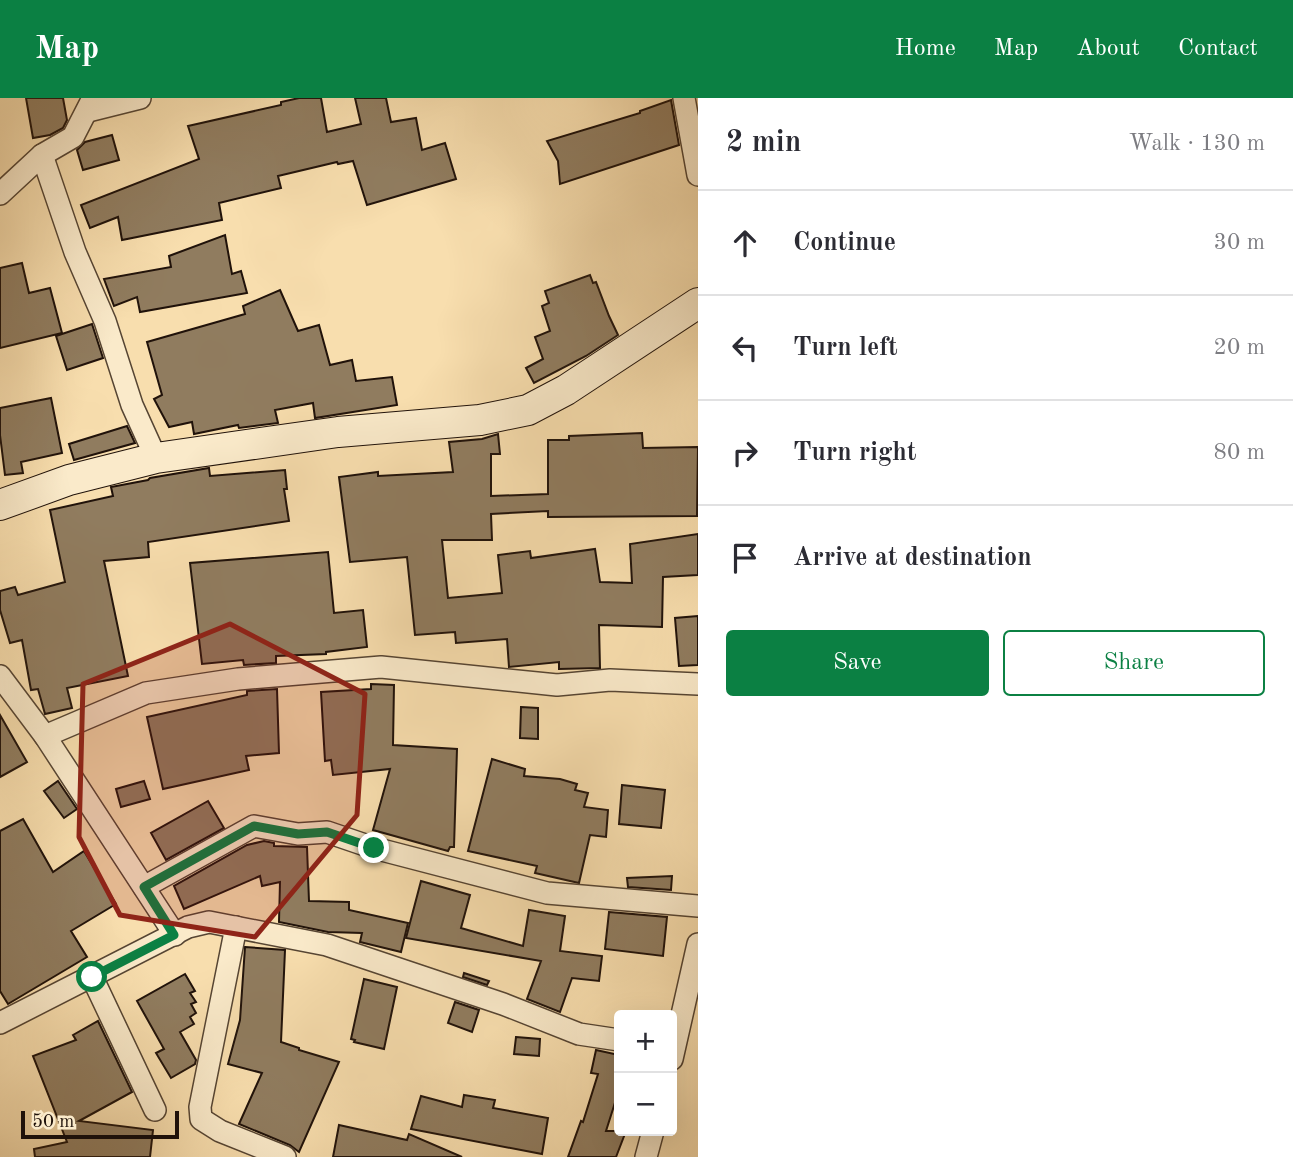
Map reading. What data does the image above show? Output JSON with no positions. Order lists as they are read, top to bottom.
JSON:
{
  "scale_bar": "50 m",
  "page": {
    "header": "Map",
    "nav": [
      "Home",
      "Map",
      "About",
      "Contact"
    ],
    "heading": ["2 min", "Walk · 130 m"],
    "list": [
      ["Continue", "30 m"],
      ["Turn left", "20 m"],
      ["Turn right", "80 m"],
      "Arrive at destination"
    ],
    "buttons": ["Save", "Share"],
    "map_buttons": ["+", "−"],
    "scale": "50 m"
  }
}
